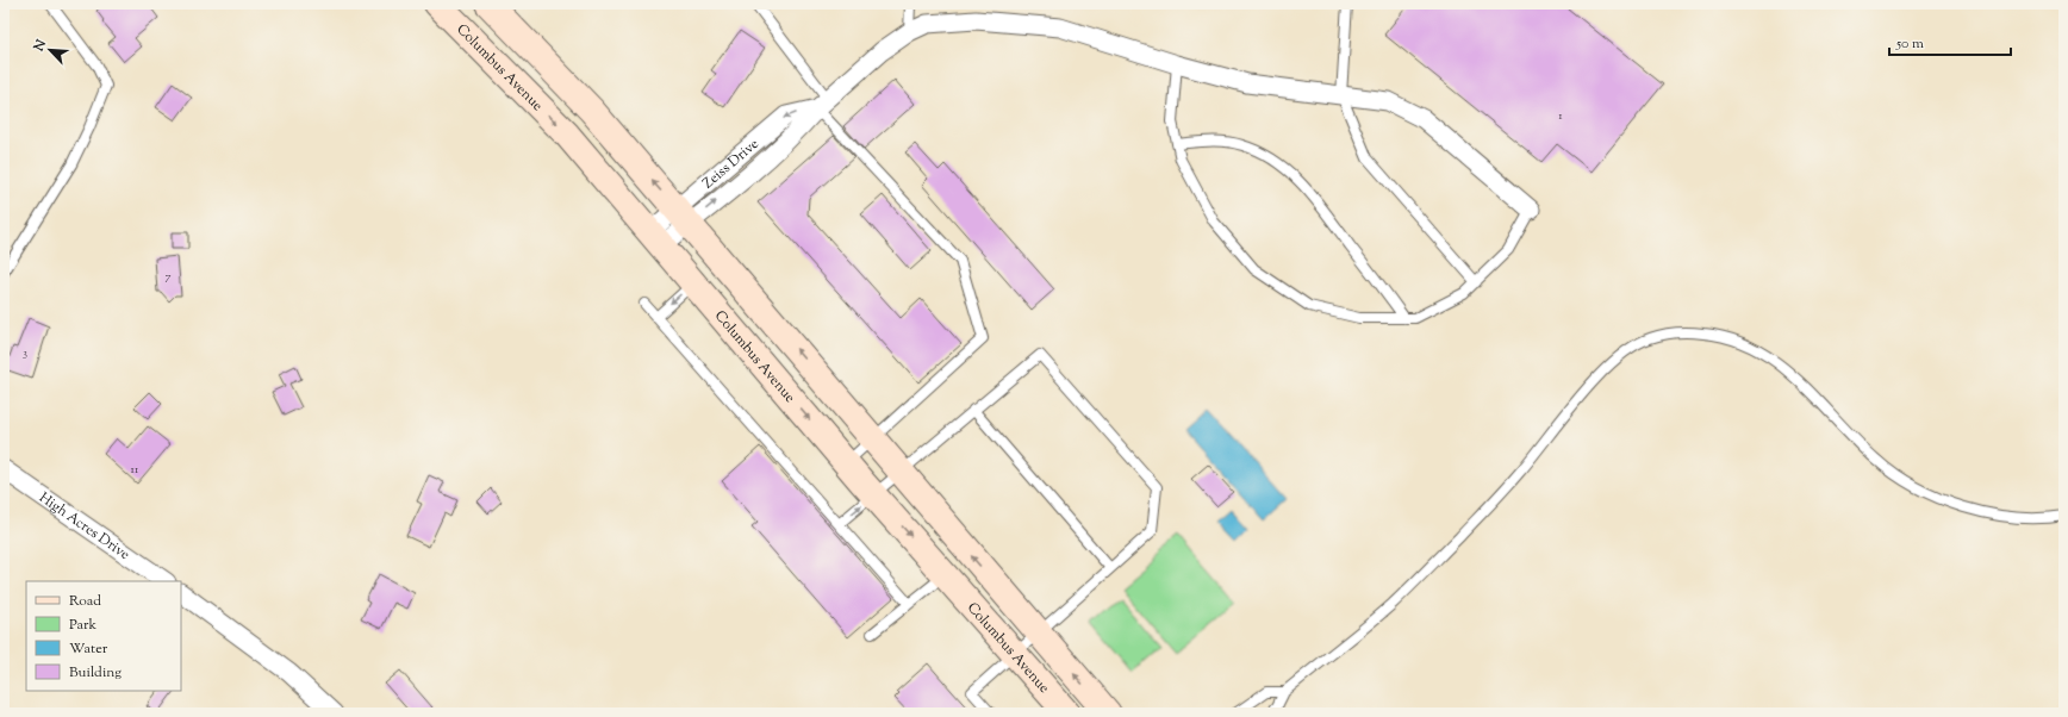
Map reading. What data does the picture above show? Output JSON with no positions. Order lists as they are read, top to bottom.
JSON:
{
  "streets": {
    "street": ["Columbus Avenue", "Zeiss Drive", "High Acres Drive"]
  },
  "crossings": [
    ["Columbus Avenue", "Zeiss Drive"]
  ],
  "house_numbers": [
    "1",
    "7",
    "3",
    "11"
  ],
  "legend": [
    "Road",
    "Park",
    "Water",
    "Building"
  ],
  "scale_bar": "50 m",
  "north": "top left"
}
